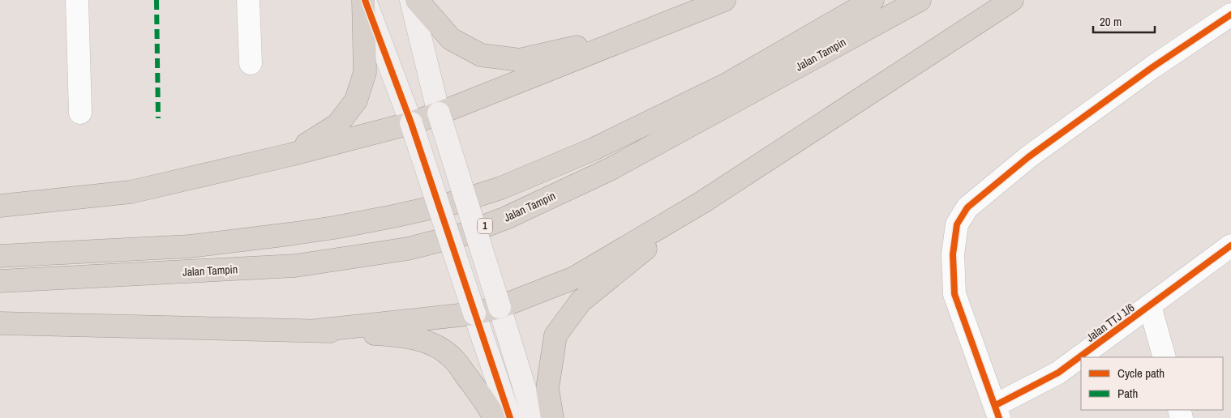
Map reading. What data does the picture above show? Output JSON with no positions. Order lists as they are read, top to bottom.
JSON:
{
  "streets": {
    "highway": ["Jalan Tampin", "1"],
    "street": ["Jalan TTJ 1/6"]
  },
  "legend": ["Cycle path", "Path"],
  "scale_bar": "20 m"
}
